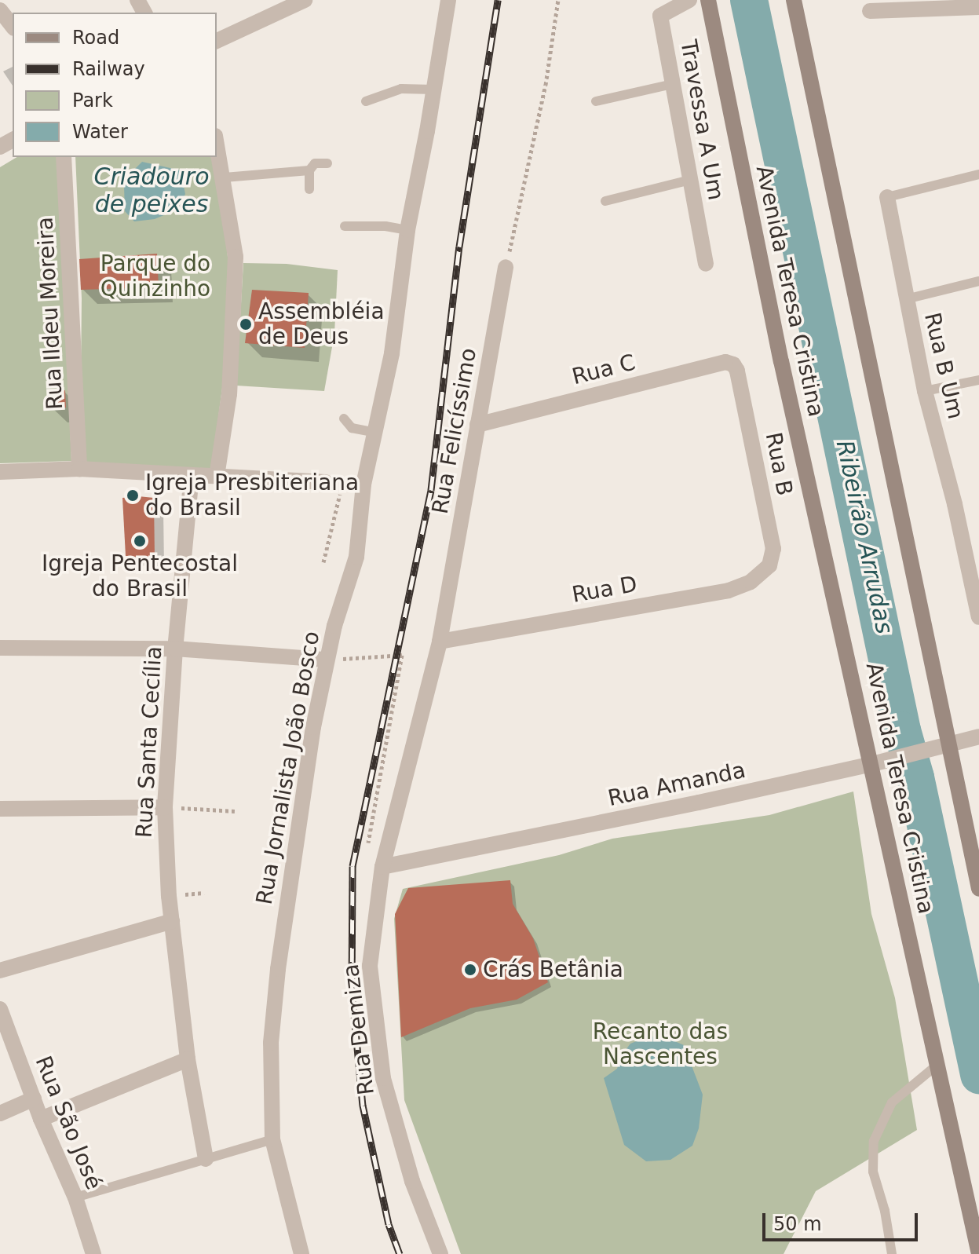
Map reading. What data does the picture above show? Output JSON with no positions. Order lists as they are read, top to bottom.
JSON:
{
  "streets": {
    "main road": ["Avenida Teresa Cristina"],
    "street": [
      "Travessa A Um",
      "Rua Ildeu Moreira",
      "Rua B Um",
      "Rua C",
      "Rua Felicíssimo",
      "Rua B",
      "Rua D",
      "Rua Santa Cecília",
      "Rua Jornalista João Bosco",
      "Rua Amanda",
      "Rua Demiza",
      "Rua São José"
    ]
  },
  "crossings": [
    ["Avenida Teresa Cristina", "Rua Amanda"],
    ["Rua C", "Rua Felicíssimo"],
    ["Rua C", "Rua B"],
    ["Rua Felicíssimo", "Rua D"],
    ["Rua Felicíssimo", "Rua Amanda"],
    ["Rua Felicíssimo", "Rua Demiza"],
    ["Rua B", "Rua D"],
    ["Rua Amanda", "Rua Demiza"]
  ],
  "water": ["Criadouro de peixes", "Ribeirão Arrudas"],
  "parks": ["Parque do Quinzinho", "Recanto das Nascentes"],
  "places": [
    "Assembléia de Deus",
    "Igreja Presbiteriana do Brasil",
    "Igreja Pentecostal do Brasil",
    "Crás Betânia"
  ],
  "legend": [
    "Road",
    "Railway",
    "Park",
    "Water"
  ],
  "scale_bar": "50 m"
}
